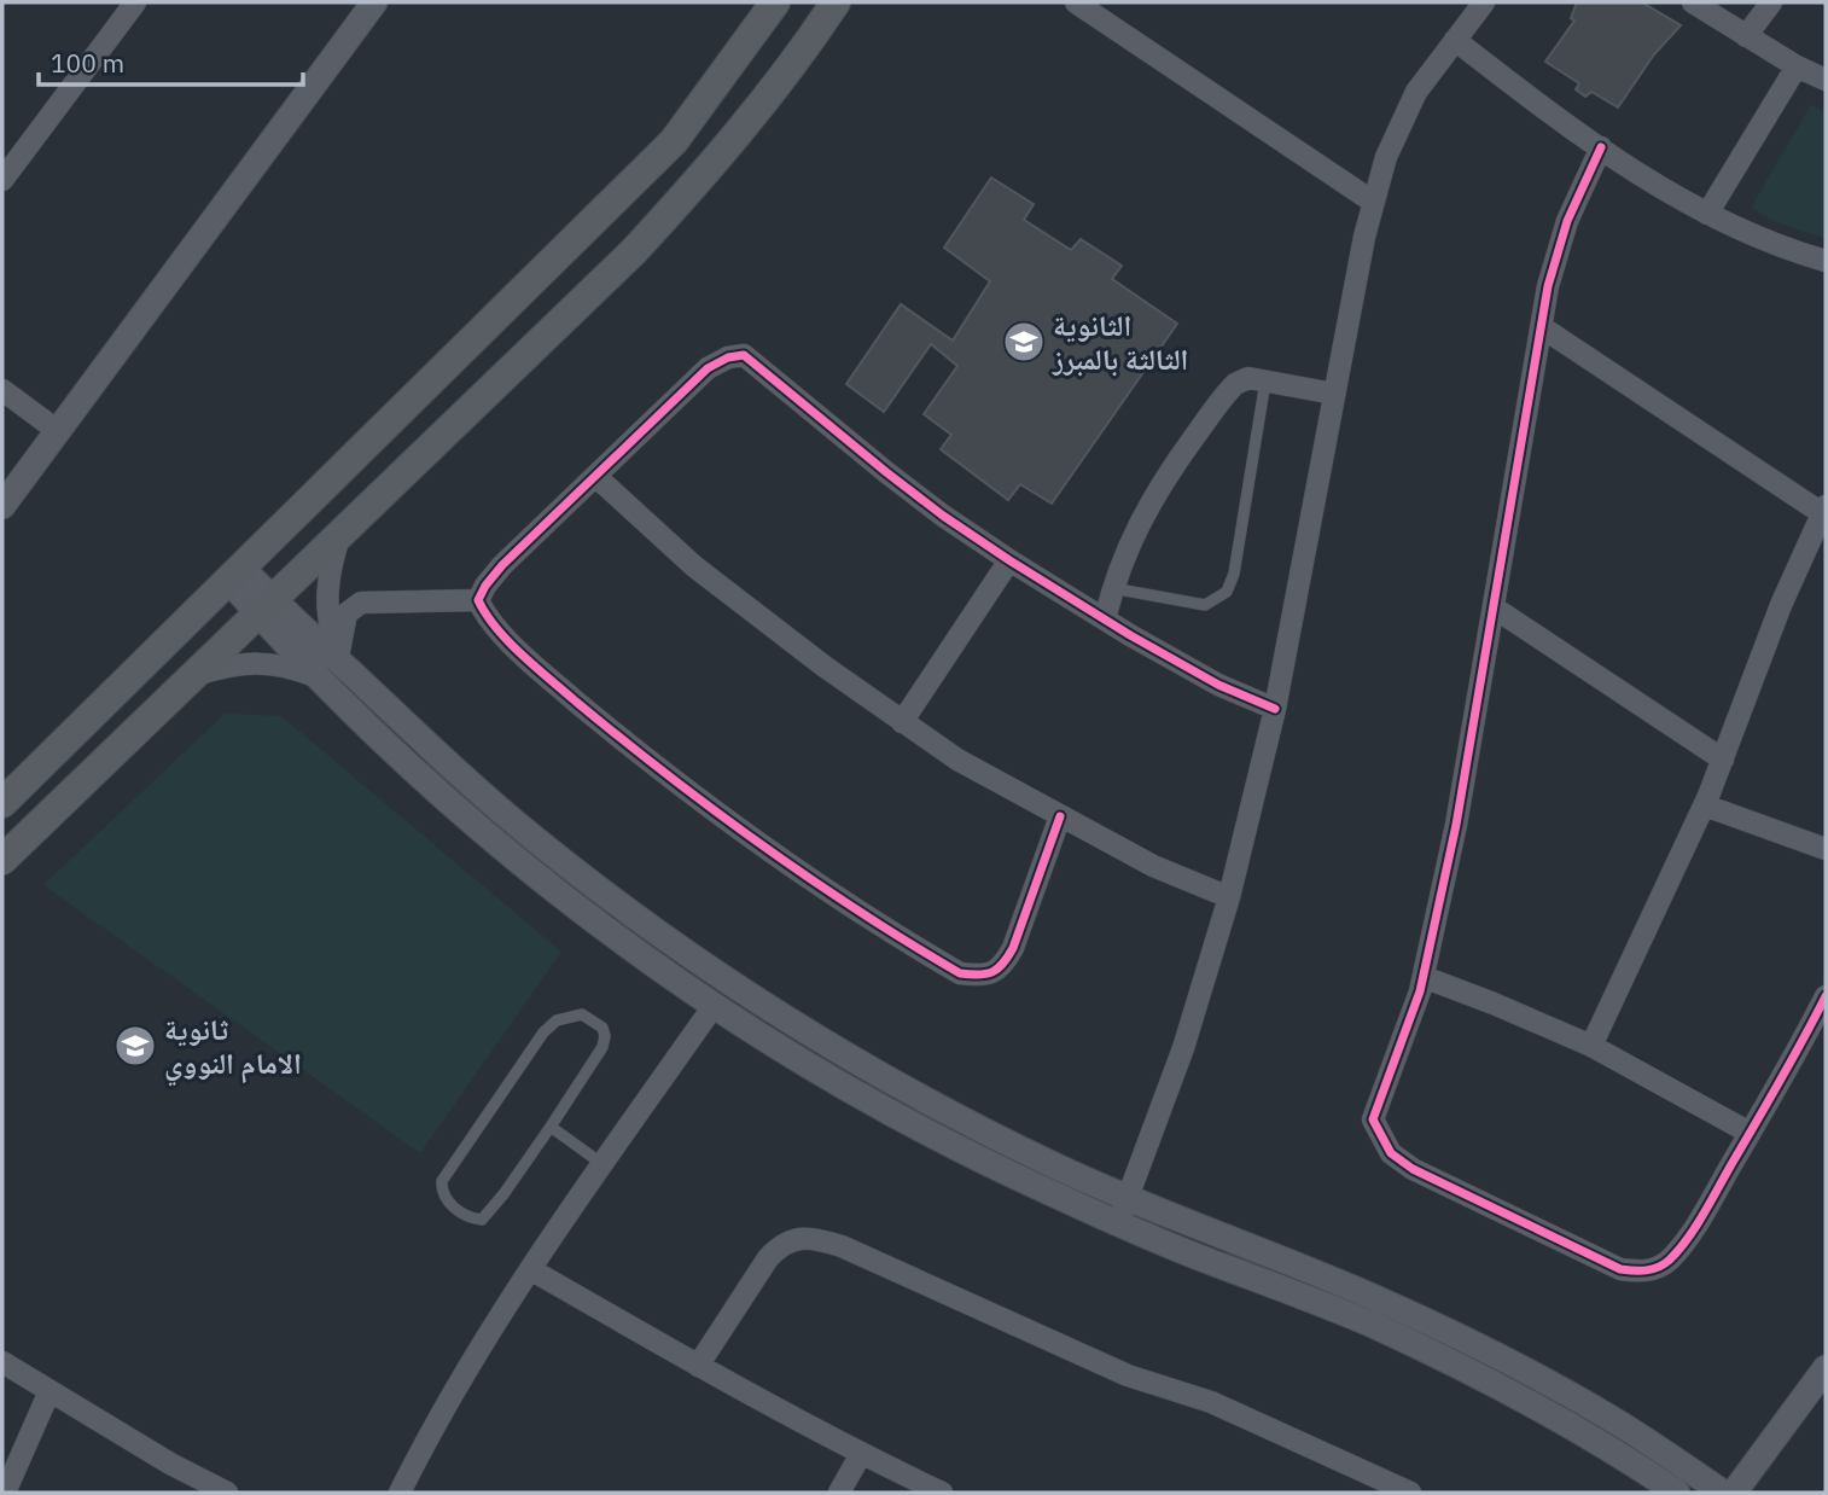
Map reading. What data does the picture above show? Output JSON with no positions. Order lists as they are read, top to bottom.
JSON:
{
  "places": {
    "school or university": ["الثانوية الثالثة بالمبرز", "ثانوية الامام النووي"]
  },
  "scale_bar": "100 m"
}
